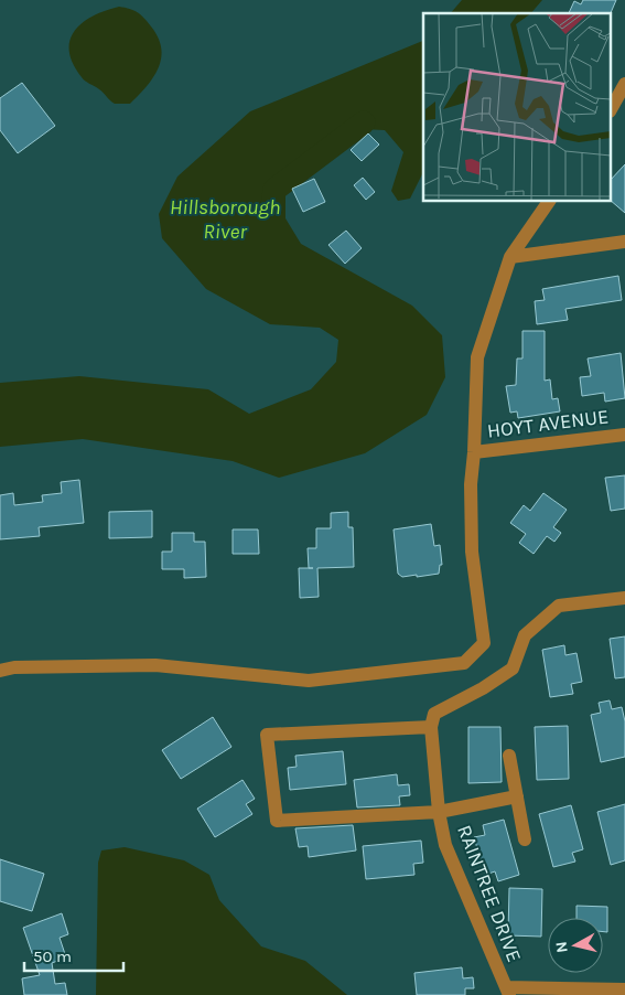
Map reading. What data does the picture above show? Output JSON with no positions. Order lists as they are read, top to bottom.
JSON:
{
  "streets": {
    "street": ["HOYT AVENUE", "RAINTREE DRIVE"]
  },
  "water": ["Hillsborough River"],
  "scale_bar": "50 m",
  "north": "left"
}
